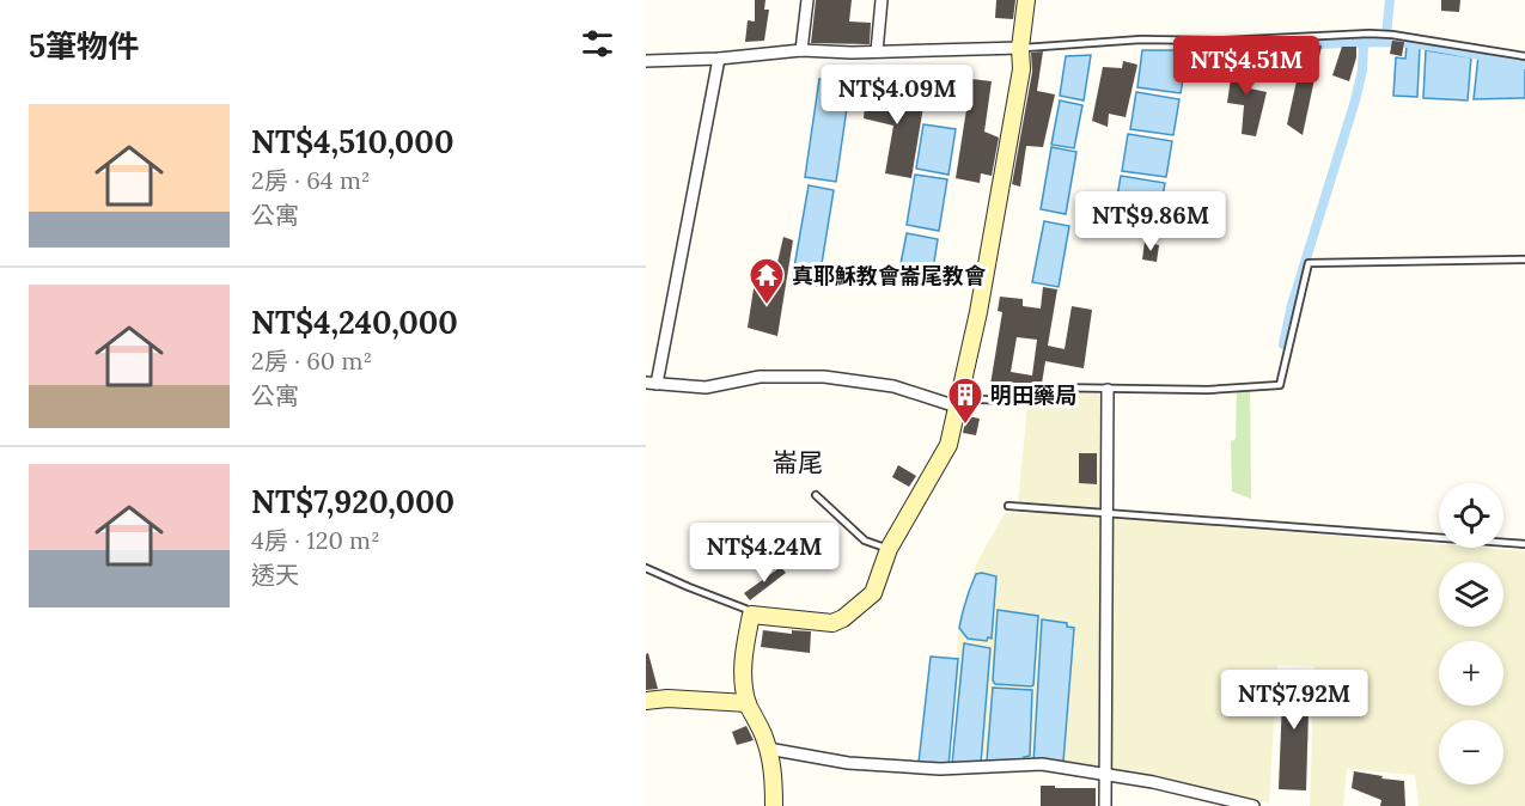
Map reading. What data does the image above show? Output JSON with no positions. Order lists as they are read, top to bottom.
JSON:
{
  "districts": ["崙尾"],
  "places": {
    "temple": ["真耶穌教會崙尾教會"],
    "building": ["明田藥局"]
  },
  "page": {
    "heading": "5筆物件",
    "price": [
      "NT$4.51M",
      "NT$4.09M",
      "NT$9.86M",
      "NT$4.24M",
      "NT$7.92M"
    ],
    "list": [
      {
        "name": "NT$4,510,000",
        "note": "2房 · 64 m² · 公寓"
      },
      {
        "name": "NT$4,240,000",
        "note": "2房 · 60 m² · 公寓"
      },
      {
        "name": "NT$7,920,000",
        "note": "4房 · 120 m² · 透天"
      }
    ],
    "map_buttons": ["+", "−"]
  }
}
